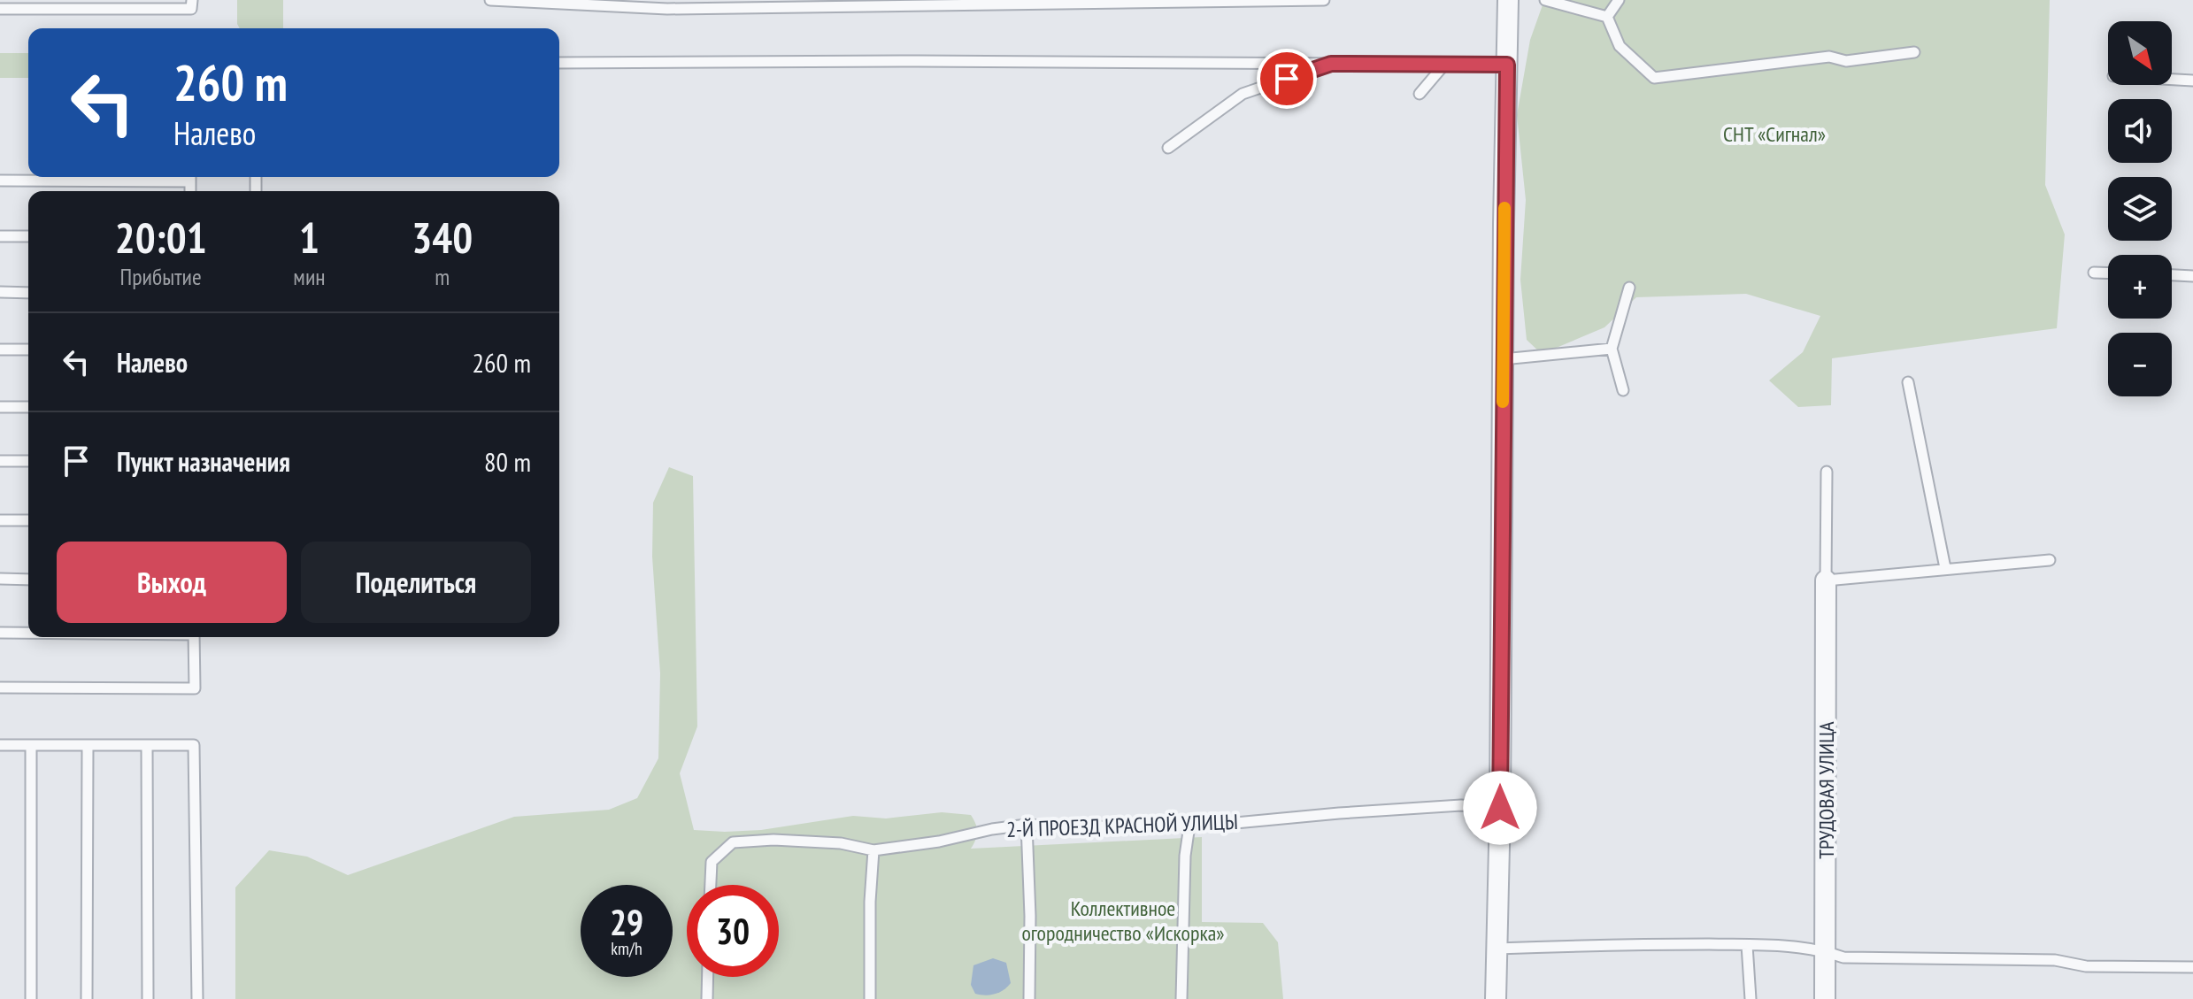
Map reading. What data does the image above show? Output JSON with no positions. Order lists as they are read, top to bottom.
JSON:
{
  "streets": {
    "street": ["ТРУДОВАЯ УЛИЦА"],
    "lane": ["2-Й ПРОЕЗД КРАСНОЙ УЛИЦЫ"]
  },
  "parks": ["СНТ «Сигнал»", "Коллективное огородничество «Искорка»"],
  "north": "bottom right",
  "page": {
    "map_buttons": ["+", "−"],
    "turn": ["260 m", "Налево"],
    "eta": [
      "20:01",
      "Прибытие",
      "1",
      "мин",
      "340",
      "m"
    ],
    "list": [
      {
        "name": "Налево",
        "value": "260 m"
      },
      {
        "name": "Пункт назначения",
        "value": "80 m"
      }
    ],
    "buttons": ["Выход", "Поделиться"],
    "speed": "29 km/h",
    "limit": "30"
  }
}
